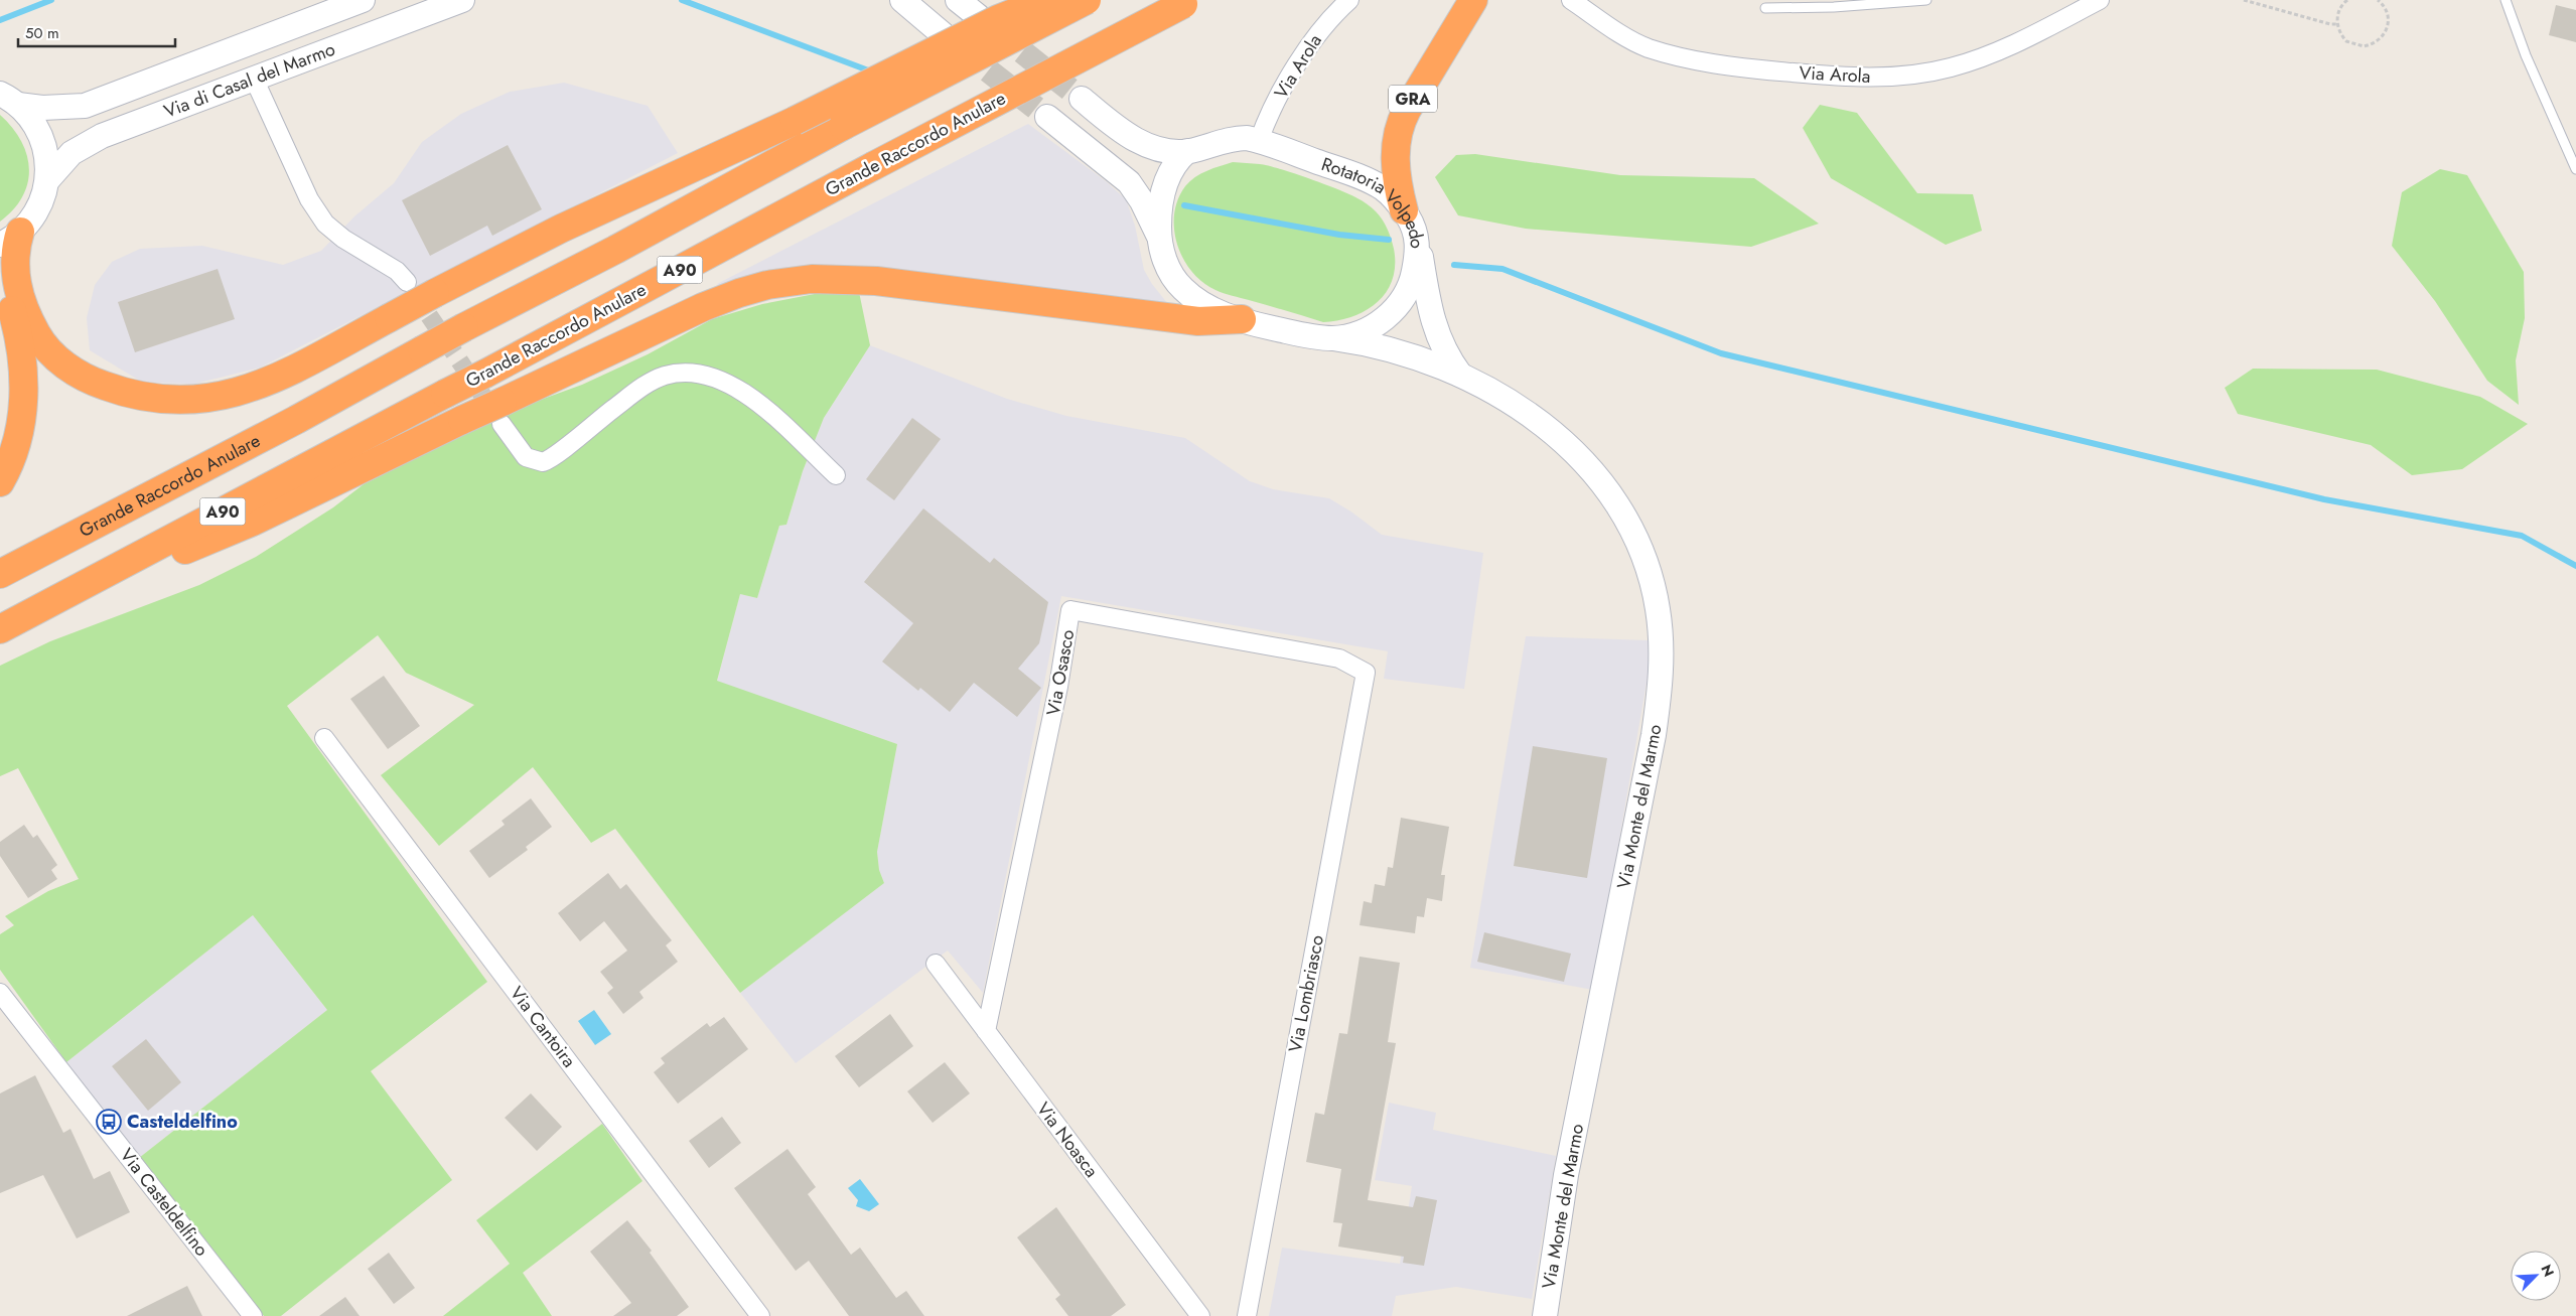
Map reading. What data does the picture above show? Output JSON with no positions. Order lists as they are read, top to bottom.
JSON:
{
  "streets": {
    "highway": ["GRA", "Grande Raccordo Anulare", "A90"],
    "main road": ["Via di Casal del Marmo", "Rotatoria Volpedo", "Via Monte del Marmo"],
    "street": [
      "Via Arola",
      "Via Osasco",
      "Via Lombriasco",
      "Via Cantoira",
      "Via Noasca",
      "Via Casteldelfino"
    ]
  },
  "crossings": [
    ["Via Arola", "Rotatoria Volpedo"],
    ["GRA", "Rotatoria Volpedo"],
    ["Rotatoria Volpedo", "Via Monte del Marmo"],
    ["Via Osasco", "Via Lombriasco"],
    ["Via Osasco", "Via Noasca"]
  ],
  "places": {
    "bus stop": ["Casteldelfino"]
  },
  "scale_bar": "50 m",
  "north": "top right"
}
